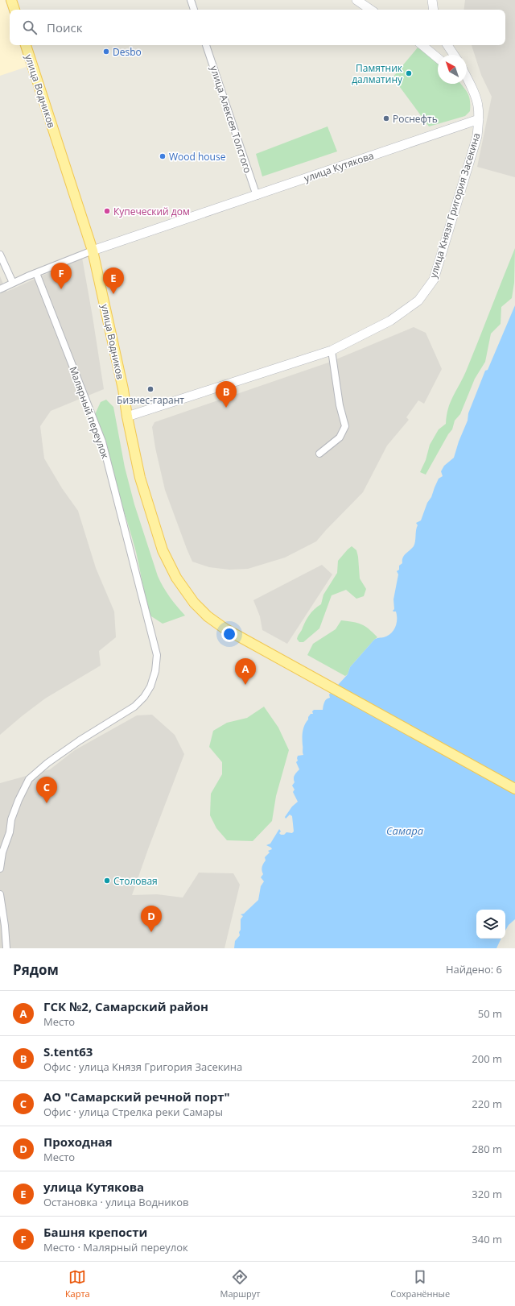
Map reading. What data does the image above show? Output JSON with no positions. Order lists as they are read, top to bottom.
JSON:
{
  "streets": {
    "main road": ["улица Водников", "улица Кутякова", "улица Князя Григория Засекина"],
    "street": ["улица Алексея Толстого", "Малярный переулок"]
  },
  "crossings": [
    ["улица Водников", "улица Кутякова"],
    ["улица Водников", "улица Князя Григория Засекина"],
    ["улица Алексея Толстого", "улица Кутякова"],
    ["улица Кутякова", "улица Князя Григория Засекина"],
    ["улица Кутякова", "Малярный переулок"]
  ],
  "water": ["Самара"],
  "places": [
    "Desbo",
    "Памятник далматину",
    "Роснефть",
    "Wood house",
    "Купеческий дом",
    "Бизнес-гарант",
    "Столовая"
  ],
  "north": "top left",
  "page": {
    "search": "Поиск",
    "pins": [
      "F",
      "E",
      "B",
      "A",
      "C",
      "D"
    ],
    "heading": ["Рядом", "Найдено: 6"],
    "list": [
      {
        "mark": "A",
        "name": "ГСК №2, Самарский район",
        "note": "Место",
        "value": "50 m"
      },
      {
        "mark": "B",
        "name": "S.tent63",
        "note": "Офис · улица Князя Григория Засекина",
        "value": "200 m"
      },
      {
        "mark": "C",
        "name": "АО \"Самарский речной порт\"",
        "note": "Офис · улица Стрелка реки Самары",
        "value": "220 m"
      },
      {
        "mark": "D",
        "name": "Проходная",
        "note": "Место",
        "value": "280 m"
      },
      {
        "mark": "E",
        "name": "улица Кутякова",
        "note": "Остановка · улица Водников",
        "value": "320 m"
      },
      {
        "mark": "F",
        "name": "Башня крепости",
        "note": "Место · Малярный переулок",
        "value": "340 m"
      }
    ],
    "nav": ["Карта", "Маршрут", "Сохранённые"]
  }
}
